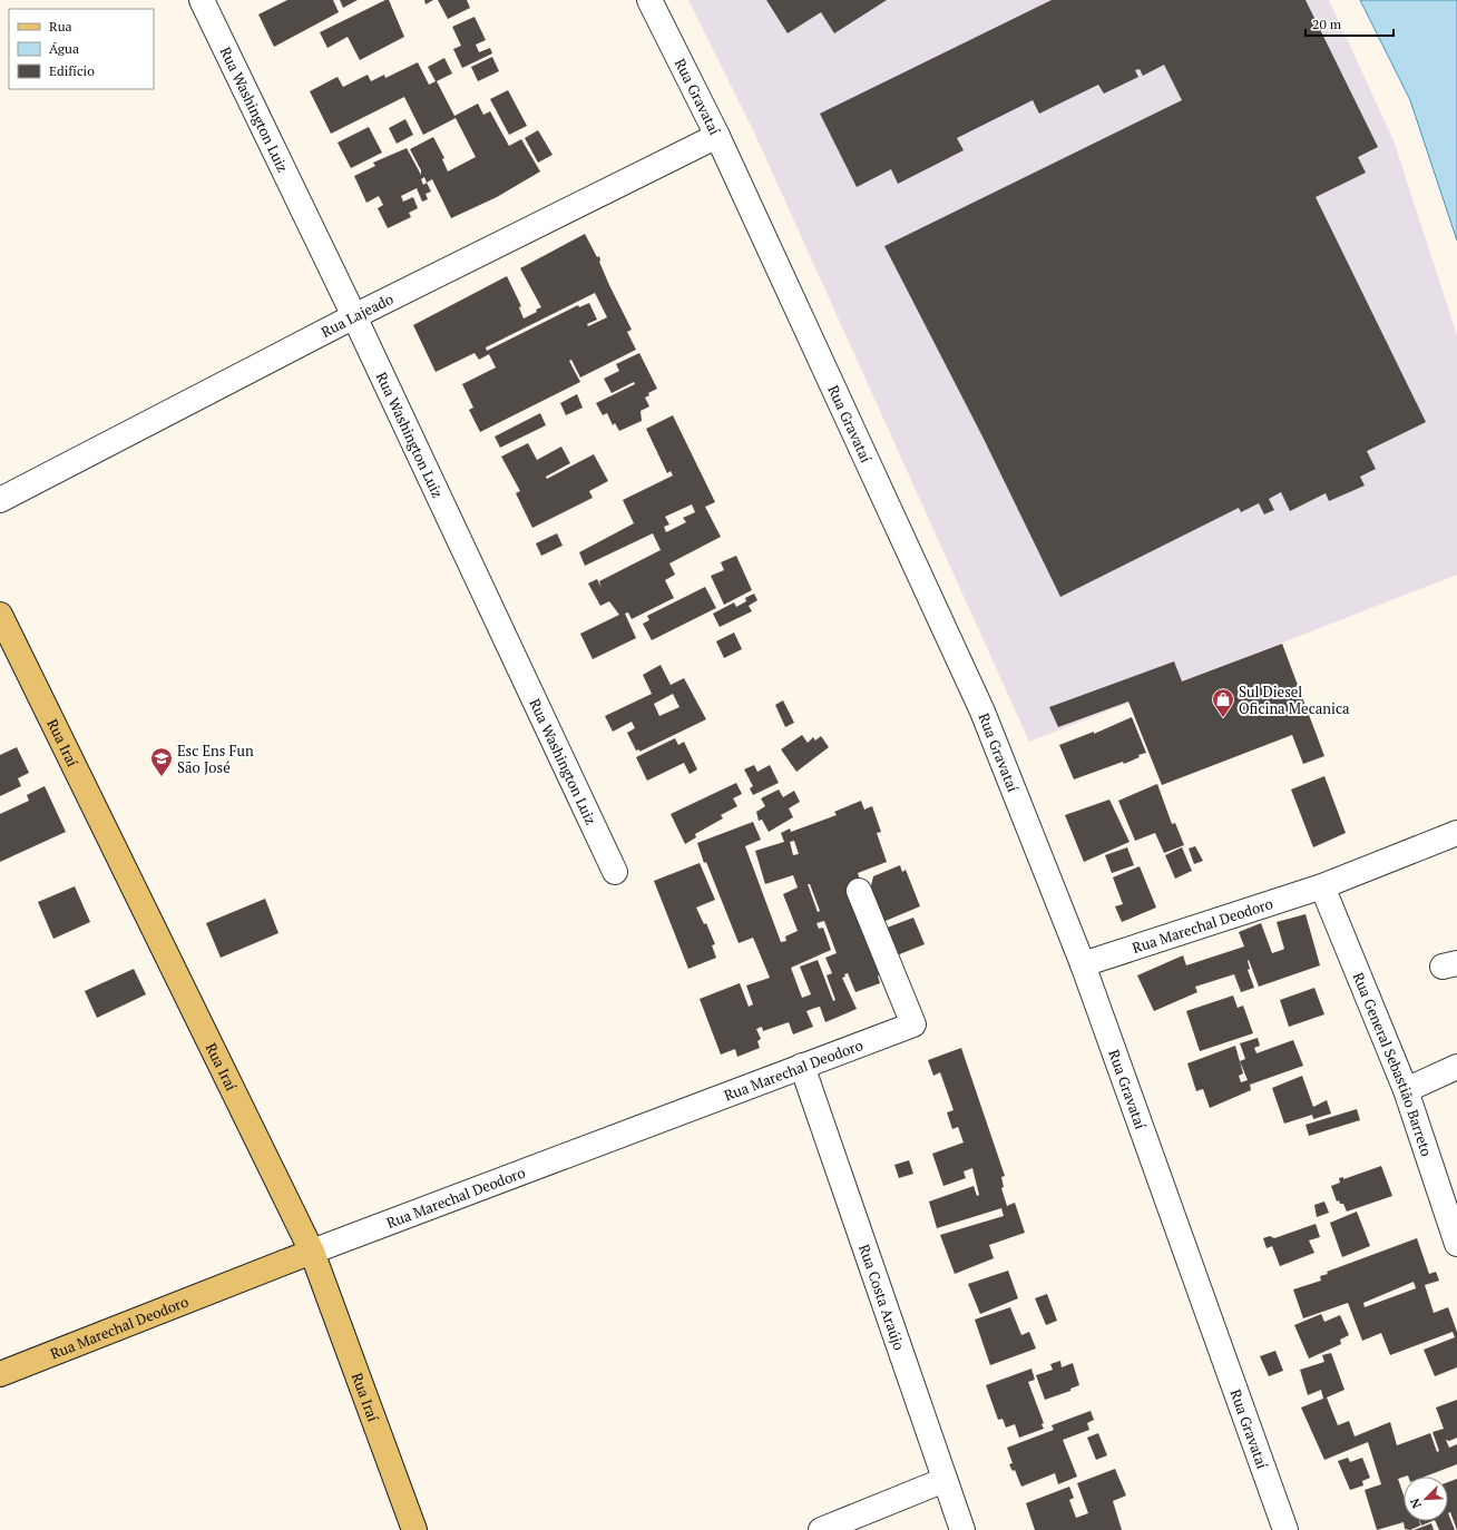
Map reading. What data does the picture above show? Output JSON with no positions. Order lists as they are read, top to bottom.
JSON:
{
  "streets": {
    "main road": ["Rua Iraí", "Rua Marechal Deodoro"],
    "street": [
      "Rua Gravataí",
      "Rua Washington Luiz",
      "Rua Lajeado",
      "Rua General Sebastião Barreto",
      "Rua Costa Araújo"
    ]
  },
  "crossings": [
    ["Rua Gravataí", "Rua Lajeado"],
    ["Rua Gravataí", "Rua Marechal Deodoro"],
    ["Rua Washington Luiz", "Rua Lajeado"],
    ["Rua Iraí", "Rua Marechal Deodoro"],
    ["Rua Marechal Deodoro", "Rua General Sebastião Barreto"],
    ["Rua Marechal Deodoro", "Rua Costa Araújo"]
  ],
  "places": {
    "shop": ["Sul Diesel Oficina Mecanica"],
    "school or university": ["Esc Ens Fun São José"]
  },
  "legend": ["Rua", "Água", "Edifício"],
  "scale_bar": "20 m",
  "north": "bottom left"
}
